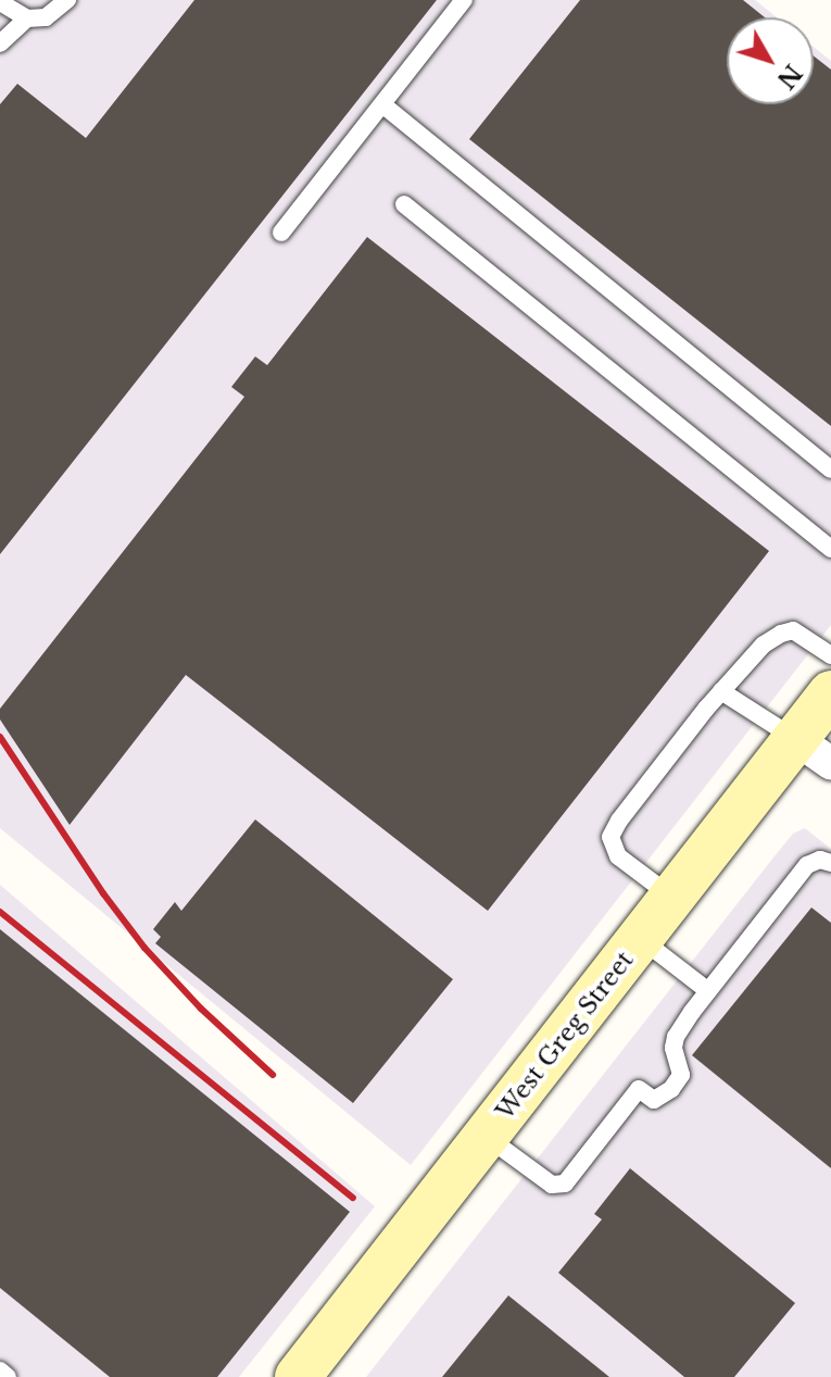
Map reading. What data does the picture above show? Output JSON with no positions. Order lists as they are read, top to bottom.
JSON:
{
  "streets": {
    "main road": ["West Greg Street"]
  },
  "north": "bottom right"
}
